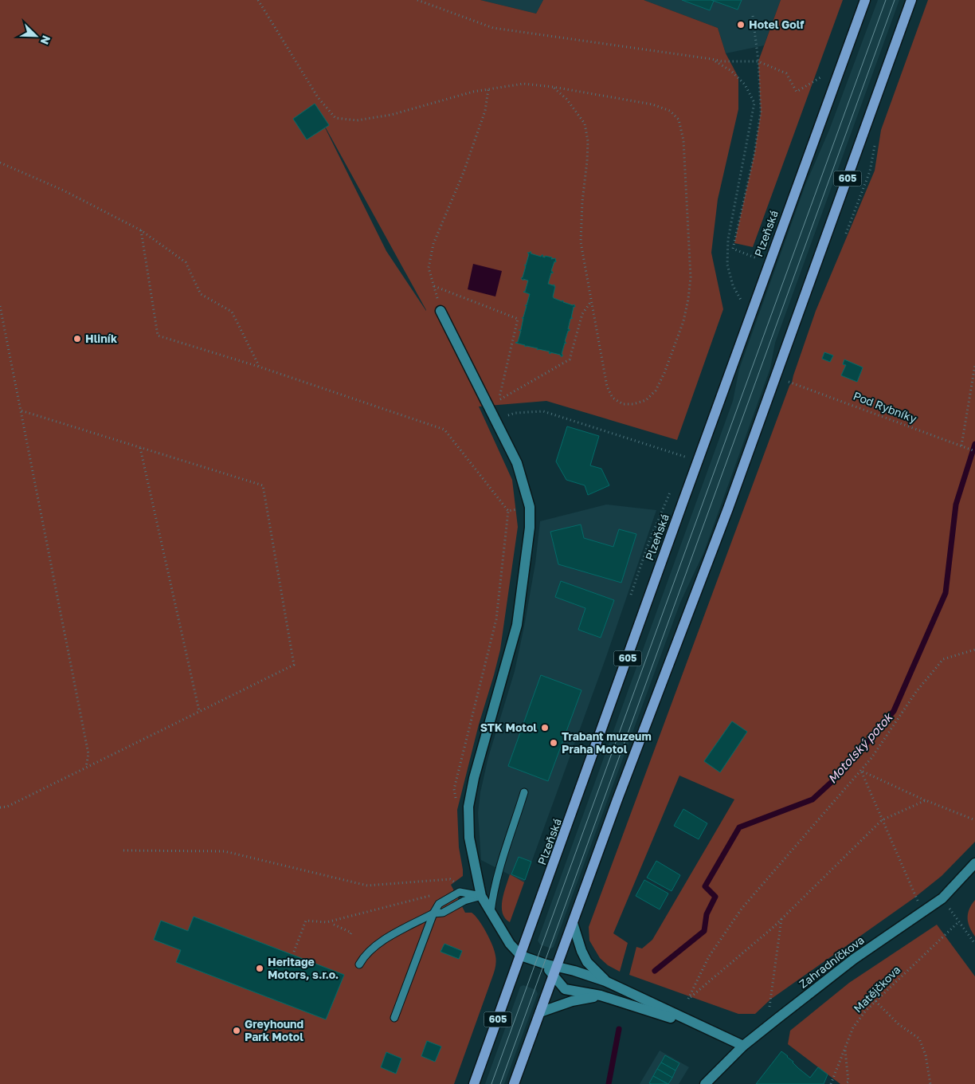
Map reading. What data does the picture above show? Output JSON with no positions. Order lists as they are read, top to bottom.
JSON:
{
  "streets": {
    "main road": ["605", "Plzeňská"],
    "street": ["Zahradníčkova"],
    "path": ["Pod Rybníky", "Matějčkova"]
  },
  "water": ["Motolský potok"],
  "places": [
    "Hotel Golf",
    "Hliník",
    "STK Motol",
    "Trabant muzeum Praha Motol",
    "Heritage Motors, s.r.o.",
    "Greyhound Park Motol"
  ],
  "north": "bottom right"
}
